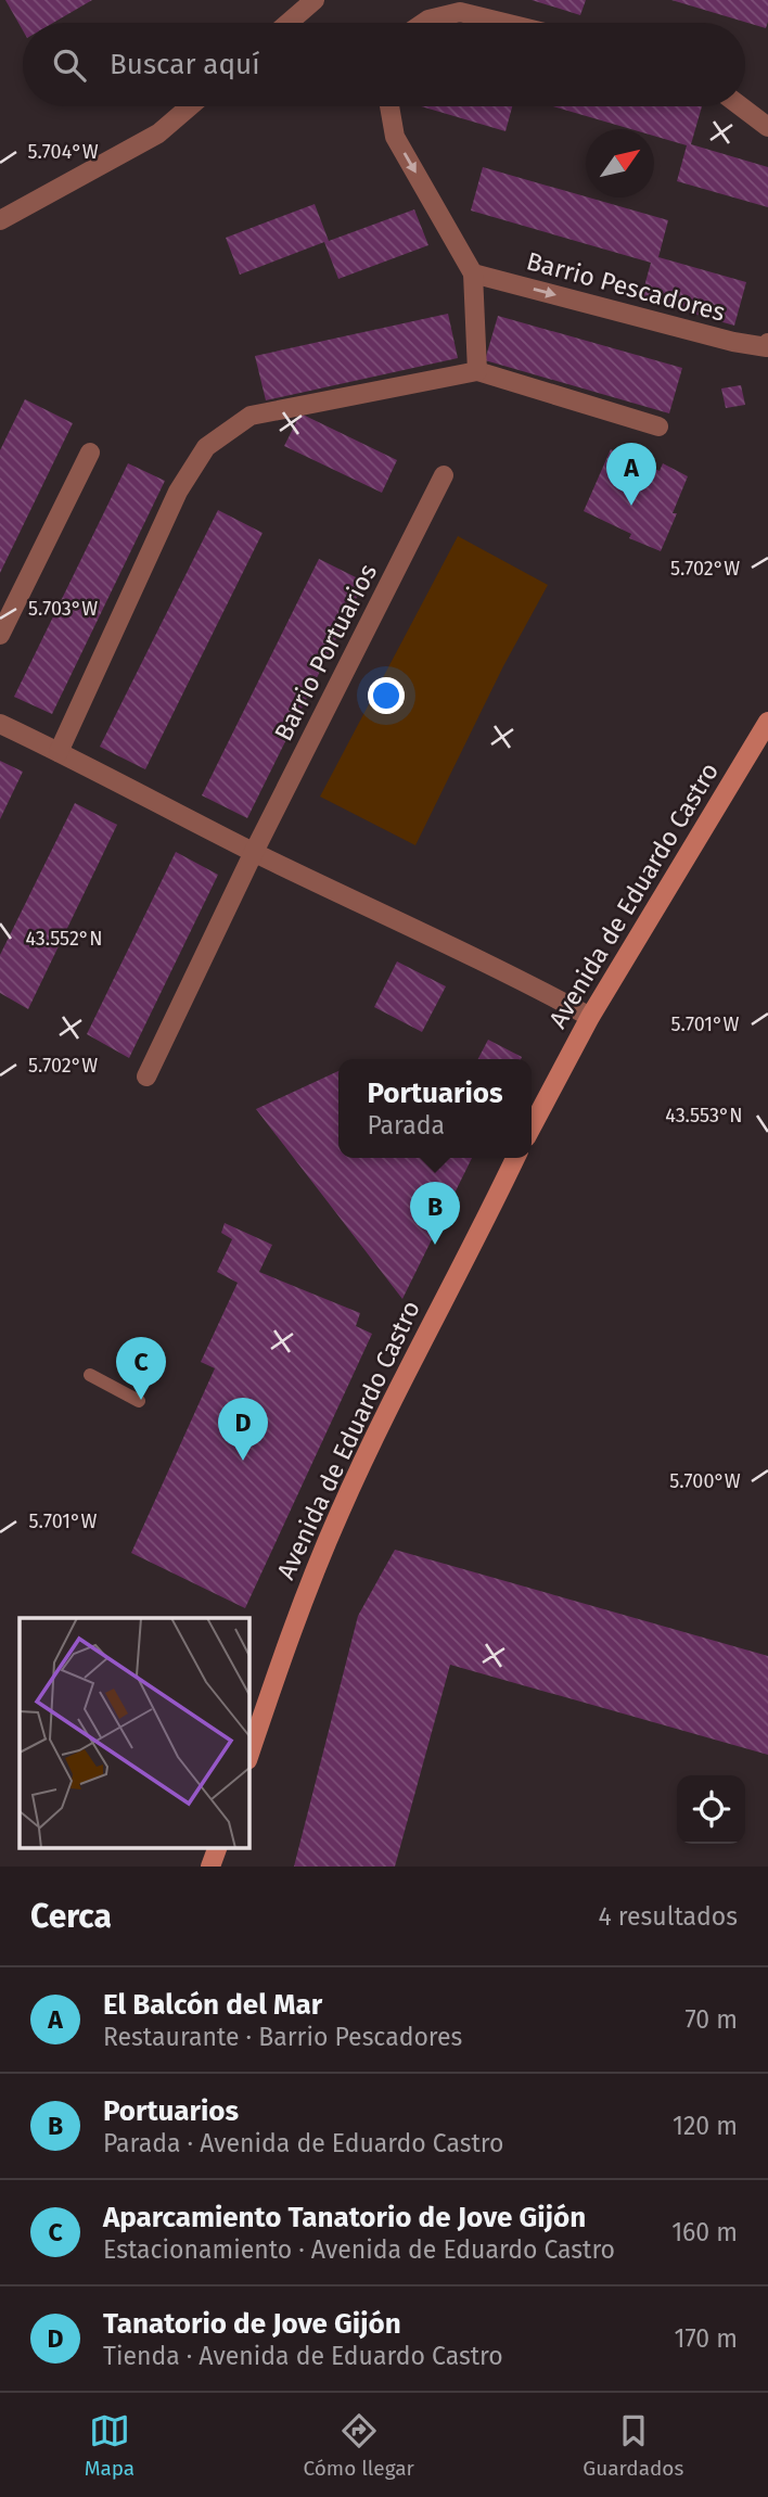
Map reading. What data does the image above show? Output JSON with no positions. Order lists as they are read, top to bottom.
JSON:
{
  "streets": {
    "street": ["Barrio Pescadores", "Barrio Portuarios", "Avenida de Eduardo Castro"]
  },
  "north": "top right",
  "page": {
    "search": "Buscar aquí",
    "pins": [
      "A",
      "B",
      "C",
      "D"
    ],
    "popup": ["Portuarios", "Parada"],
    "heading": ["Cerca", "4 resultados"],
    "list": [
      {
        "mark": "A",
        "name": "El Balcón del Mar",
        "note": "Restaurante · Barrio Pescadores",
        "value": "70 m"
      },
      {
        "mark": "B",
        "name": "Portuarios",
        "note": "Parada · Avenida de Eduardo Castro",
        "value": "120 m"
      },
      {
        "mark": "C",
        "name": "Aparcamiento Tanatorio de Jove Gijón",
        "note": "Estacionamiento · Avenida de Eduardo Castro",
        "value": "160 m"
      },
      {
        "mark": "D",
        "name": "Tanatorio de Jove Gijón",
        "note": "Tienda · Avenida de Eduardo Castro",
        "value": "170 m"
      }
    ],
    "nav": ["Mapa", "Cómo llegar", "Guardados"]
  },
  "coordinates": [
    "5.704°W",
    "5.702°W",
    "5.703°W",
    "43.552°N",
    "5.701°W",
    "43.553°N",
    "5.700°W"
  ]
}
